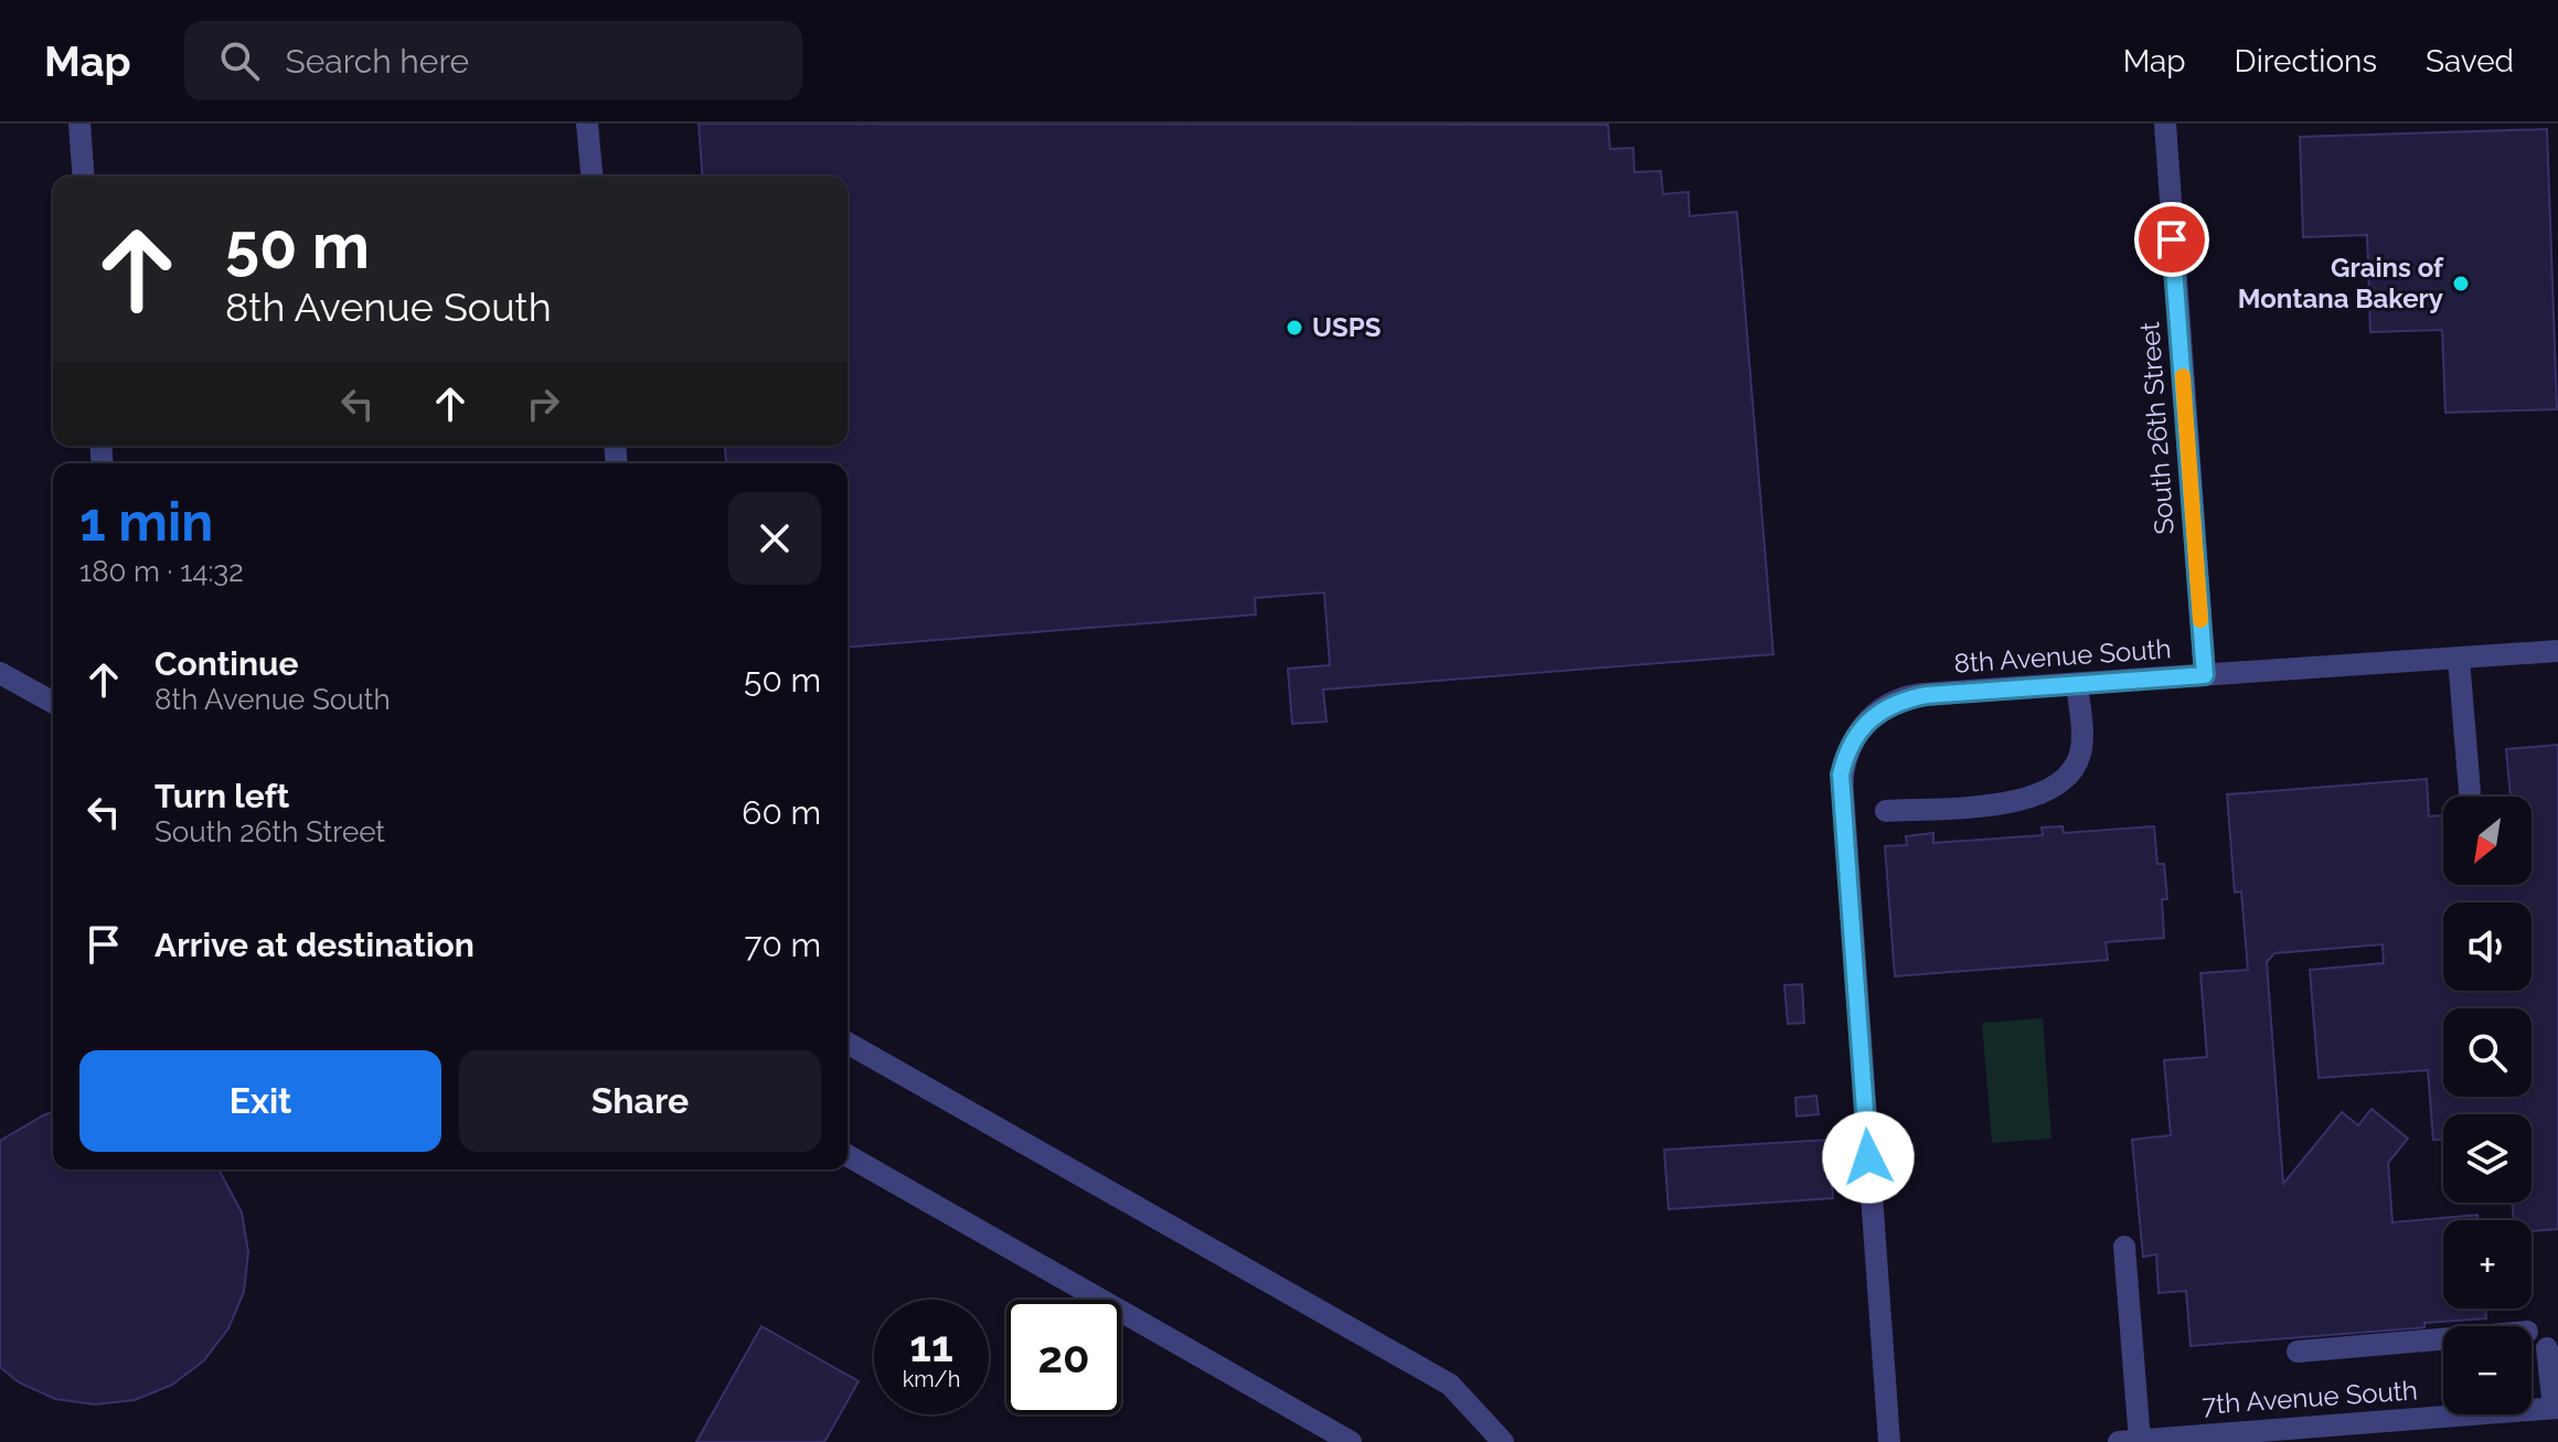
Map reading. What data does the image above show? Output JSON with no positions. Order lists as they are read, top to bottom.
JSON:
{
  "streets": {
    "street": ["South 26th Street", "8th Avenue South", "7th Avenue South"]
  },
  "crossings": [
    ["South 26th Street", "8th Avenue South"]
  ],
  "places": ["Grains of Montana Bakery", "USPS"],
  "north": "bottom left",
  "page": {
    "header": "Map",
    "search": "Search here",
    "nav": ["Map", "Directions", "Saved"],
    "turn": ["50 m", "8th Avenue South"],
    "heading": ["1 min", "180 m · 14:32"],
    "list": [
      {
        "name": "Continue",
        "note": "8th Avenue South",
        "value": "50 m"
      },
      {
        "name": "Turn left",
        "note": "South 26th Street",
        "value": "60 m"
      },
      {
        "name": "Arrive at destination",
        "value": "70 m"
      }
    ],
    "map_buttons": ["+", "−"],
    "buttons": ["Exit", "Share"],
    "speed": "11 km/h",
    "limit": "20"
  }
}
